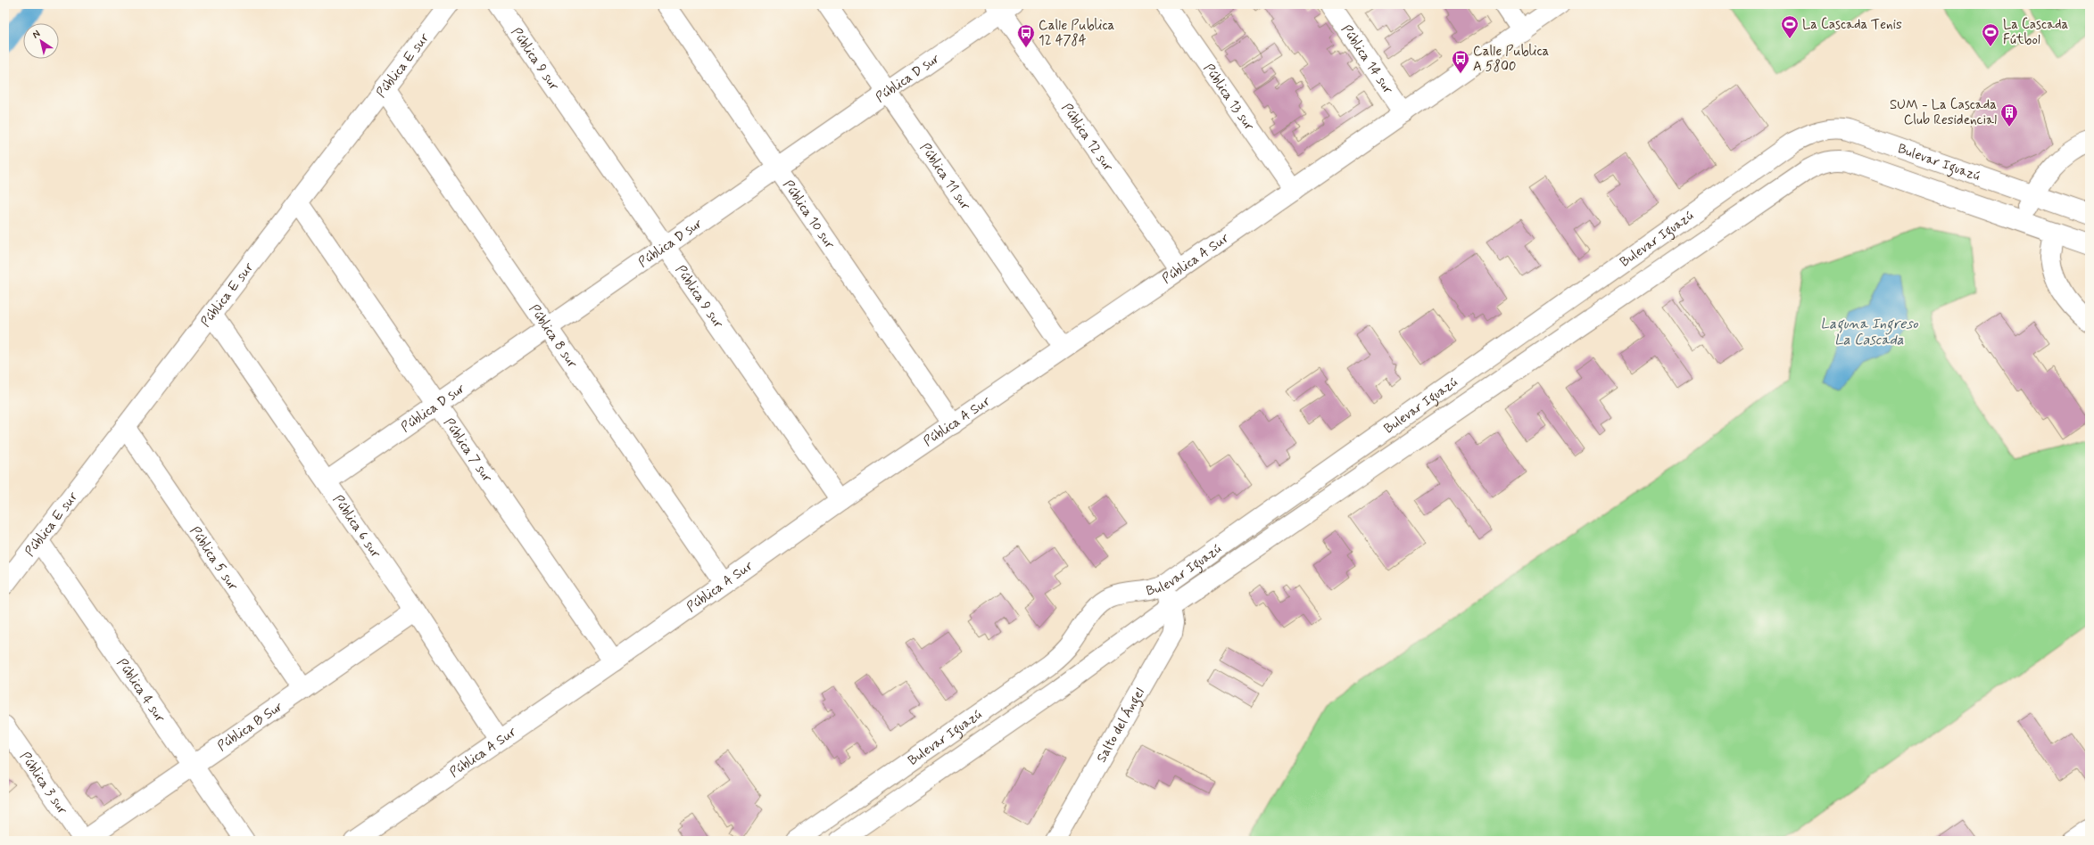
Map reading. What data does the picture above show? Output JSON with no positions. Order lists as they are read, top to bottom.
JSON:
{
  "streets": {
    "street": [
      "Pública 9 sur",
      "Pública 14 sur",
      "Pública E sur",
      "Pública D sur",
      "Pública 13 sur",
      "Pública 12 sur",
      "Bulevar Iguazú",
      "Pública 11 sur",
      "Pública 10 sur",
      "Pública A Sur",
      "Pública 8 sur",
      "Pública 7 sur",
      "Pública 6 sur",
      "Pública 5 sur",
      "Pública 4 sur",
      "Salto del Ángel",
      "Pública B Sur",
      "Pública 3 sur"
    ]
  },
  "crossings": [
    ["Pública 9 sur", "Pública D sur"],
    ["Pública 9 sur", "Pública A Sur"],
    ["Pública 14 sur", "Pública A Sur"],
    ["Pública E sur", "Pública 8 sur"],
    ["Pública E sur", "Pública 7 sur"],
    ["Pública E sur", "Pública 6 sur"],
    ["Pública E sur", "Pública 5 sur"],
    ["Pública E sur", "Pública 4 sur"],
    ["Pública D sur", "Pública 12 sur"],
    ["Pública D sur", "Pública 11 sur"],
    ["Pública D sur", "Pública 10 sur"],
    ["Pública D sur", "Pública 8 sur"],
    ["Pública D sur", "Pública 7 sur"],
    ["Pública D sur", "Pública 6 sur"],
    ["Pública 13 sur", "Pública A Sur"],
    ["Pública 12 sur", "Pública A Sur"],
    ["Bulevar Iguazú", "Salto del Ángel"],
    ["Pública 11 sur", "Pública A Sur"],
    ["Pública 10 sur", "Pública A Sur"],
    ["Pública A Sur", "Pública 8 sur"],
    ["Pública A Sur", "Pública 7 sur"],
    ["Pública A Sur", "Pública 6 sur"],
    ["Pública 6 sur", "Pública B Sur"],
    ["Pública 5 sur", "Pública B Sur"],
    ["Pública 4 sur", "Pública B Sur"],
    ["Pública B Sur", "Pública 3 sur"]
  ],
  "water": ["Laguna Ingreso La Cascada"],
  "places": {
    "sports": ["La Cascada Tenis", "La Cascada Fútbol"],
    "bus stop": ["Calle Publica 12 4784", "Calle Publica A 5800"],
    "building": ["SUM - La Cascada Club Residencial"]
  },
  "north": "top left"
}
